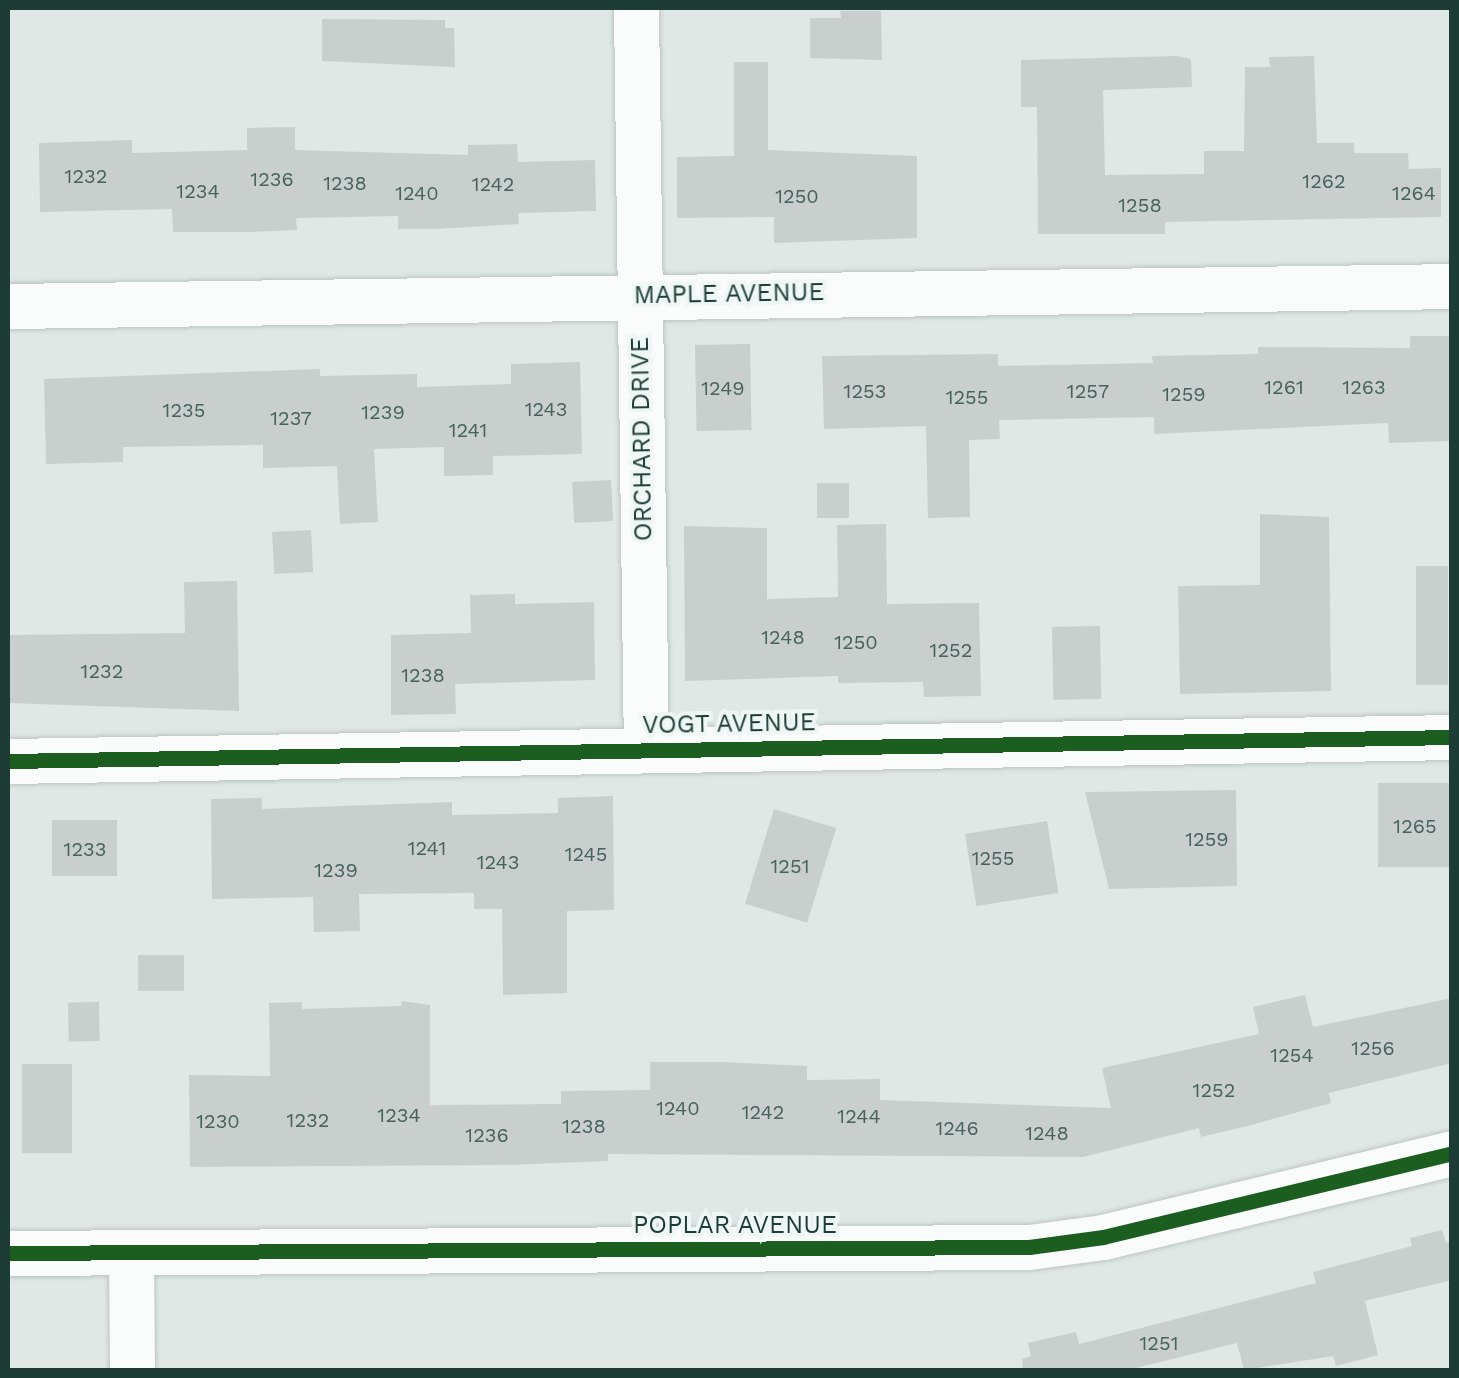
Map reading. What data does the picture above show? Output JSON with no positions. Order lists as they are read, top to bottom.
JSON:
{
  "streets": {
    "street": [
      "MAPLE AVENUE",
      "ORCHARD DRIVE",
      "VOGT AVENUE",
      "POPLAR AVENUE"
    ]
  },
  "crossings": [
    ["MAPLE AVENUE", "ORCHARD DRIVE"],
    ["ORCHARD DRIVE", "VOGT AVENUE"]
  ],
  "house_numbers": [
    "1232",
    "1236",
    "1262",
    "1238",
    "1242",
    "1234",
    "1240",
    "1264",
    "1250",
    "1258",
    "1261",
    "1263",
    "1249",
    "1253",
    "1257",
    "1259",
    "1255",
    "1243",
    "1235",
    "1239",
    "1237",
    "1241",
    "1248",
    "1250",
    "1252",
    "1232",
    "1238",
    "1265",
    "1259",
    "1241",
    "1233",
    "1245",
    "1255",
    "1243",
    "1251",
    "1239",
    "1256",
    "1254",
    "1252",
    "1240",
    "1242",
    "1234",
    "1244",
    "1232",
    "1230",
    "1238",
    "1246",
    "1248",
    "1236",
    "1251"
  ]
}
